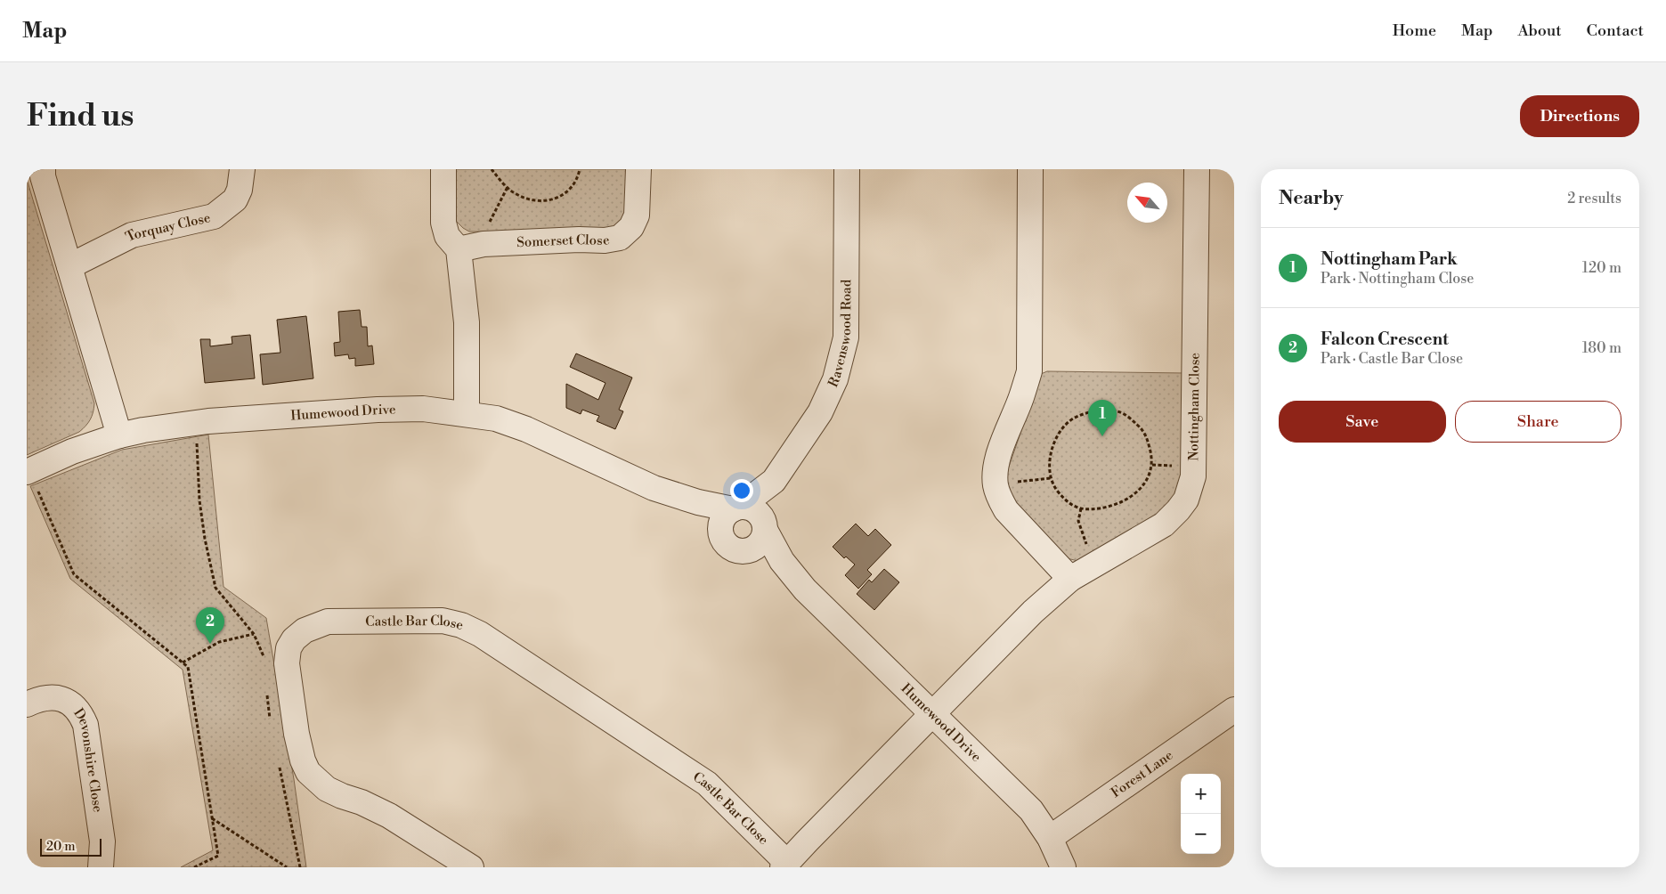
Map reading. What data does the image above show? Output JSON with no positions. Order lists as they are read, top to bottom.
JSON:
{
  "streets": {
    "street": [
      "Torquay Close",
      "Somerset Close",
      "Ravenswood Road",
      "Nottingham Close",
      "Humewood Drive",
      "Castle Bar Close",
      "Devonshire Close",
      "Forest Lane"
    ]
  },
  "crossings": [
    ["Ravenswood Road", "Humewood Drive"],
    ["Nottingham Close", "Humewood Drive"],
    ["Nottingham Close", "Castle Bar Close"],
    ["Humewood Drive", "Castle Bar Close"],
    ["Humewood Drive", "Forest Lane"]
  ],
  "scale_bar": "20 m",
  "north": "top left",
  "page": {
    "header": "Map",
    "nav": [
      "Home",
      "Map",
      "About",
      "Contact"
    ],
    "buttons": [
      "Directions",
      ["Save", "Share"]
    ],
    "title": "Find us",
    "heading": ["Nearby", "2 results"],
    "list": [
      {
        "mark": "1",
        "name": "Nottingham Park",
        "note": "Park · Nottingham Close",
        "value": "120 m"
      },
      {
        "mark": "2",
        "name": "Falcon Crescent",
        "note": "Park · Castle Bar Close",
        "value": "180 m"
      }
    ],
    "pins": ["1", "2"],
    "map_buttons": ["+", "−"],
    "scale": "20 m"
  }
}
